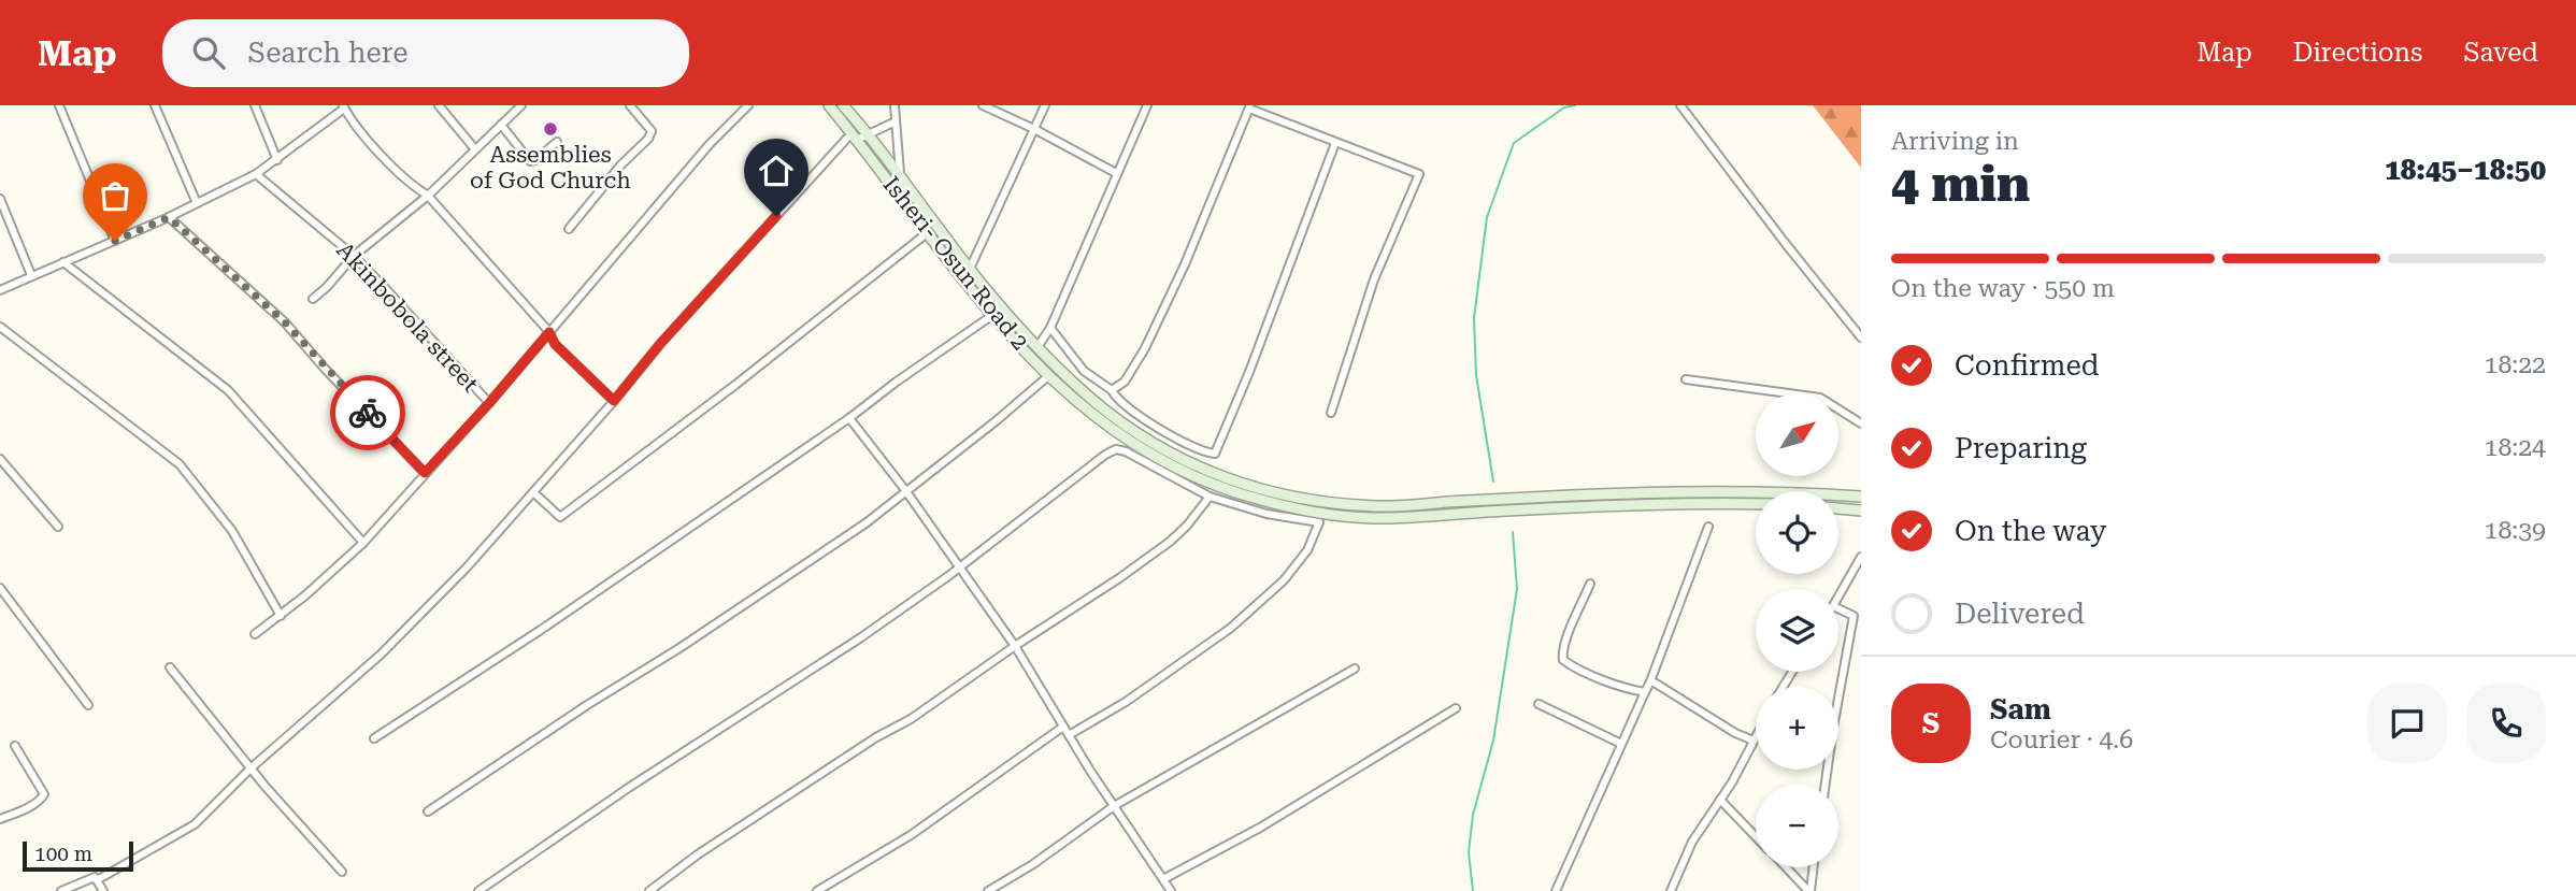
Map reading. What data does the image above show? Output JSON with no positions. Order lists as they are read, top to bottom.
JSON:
{
  "streets": {
    "main road": ["Isheri- Osun Road 2"],
    "street": ["Akinbobola street"]
  },
  "places": ["Assemblies of God Church"],
  "scale_bar": "100 m",
  "north": "top right",
  "page": {
    "header": "Map",
    "search": "Search here",
    "nav": ["Map", "Directions", "Saved"],
    "heading": ["4 min", "Arriving in", "18:45–18:50"],
    "panel": ["Sam", "Courier · 4.6"],
    "bar": "On the way · 550 m",
    "list": [
      ["Confirmed", "18:22"],
      ["Preparing", "18:24"],
      ["On the way", "18:39"],
      "Delivered"
    ],
    "map_buttons": ["+", "−"],
    "round": "S",
    "scale": "100 m"
  }
}
